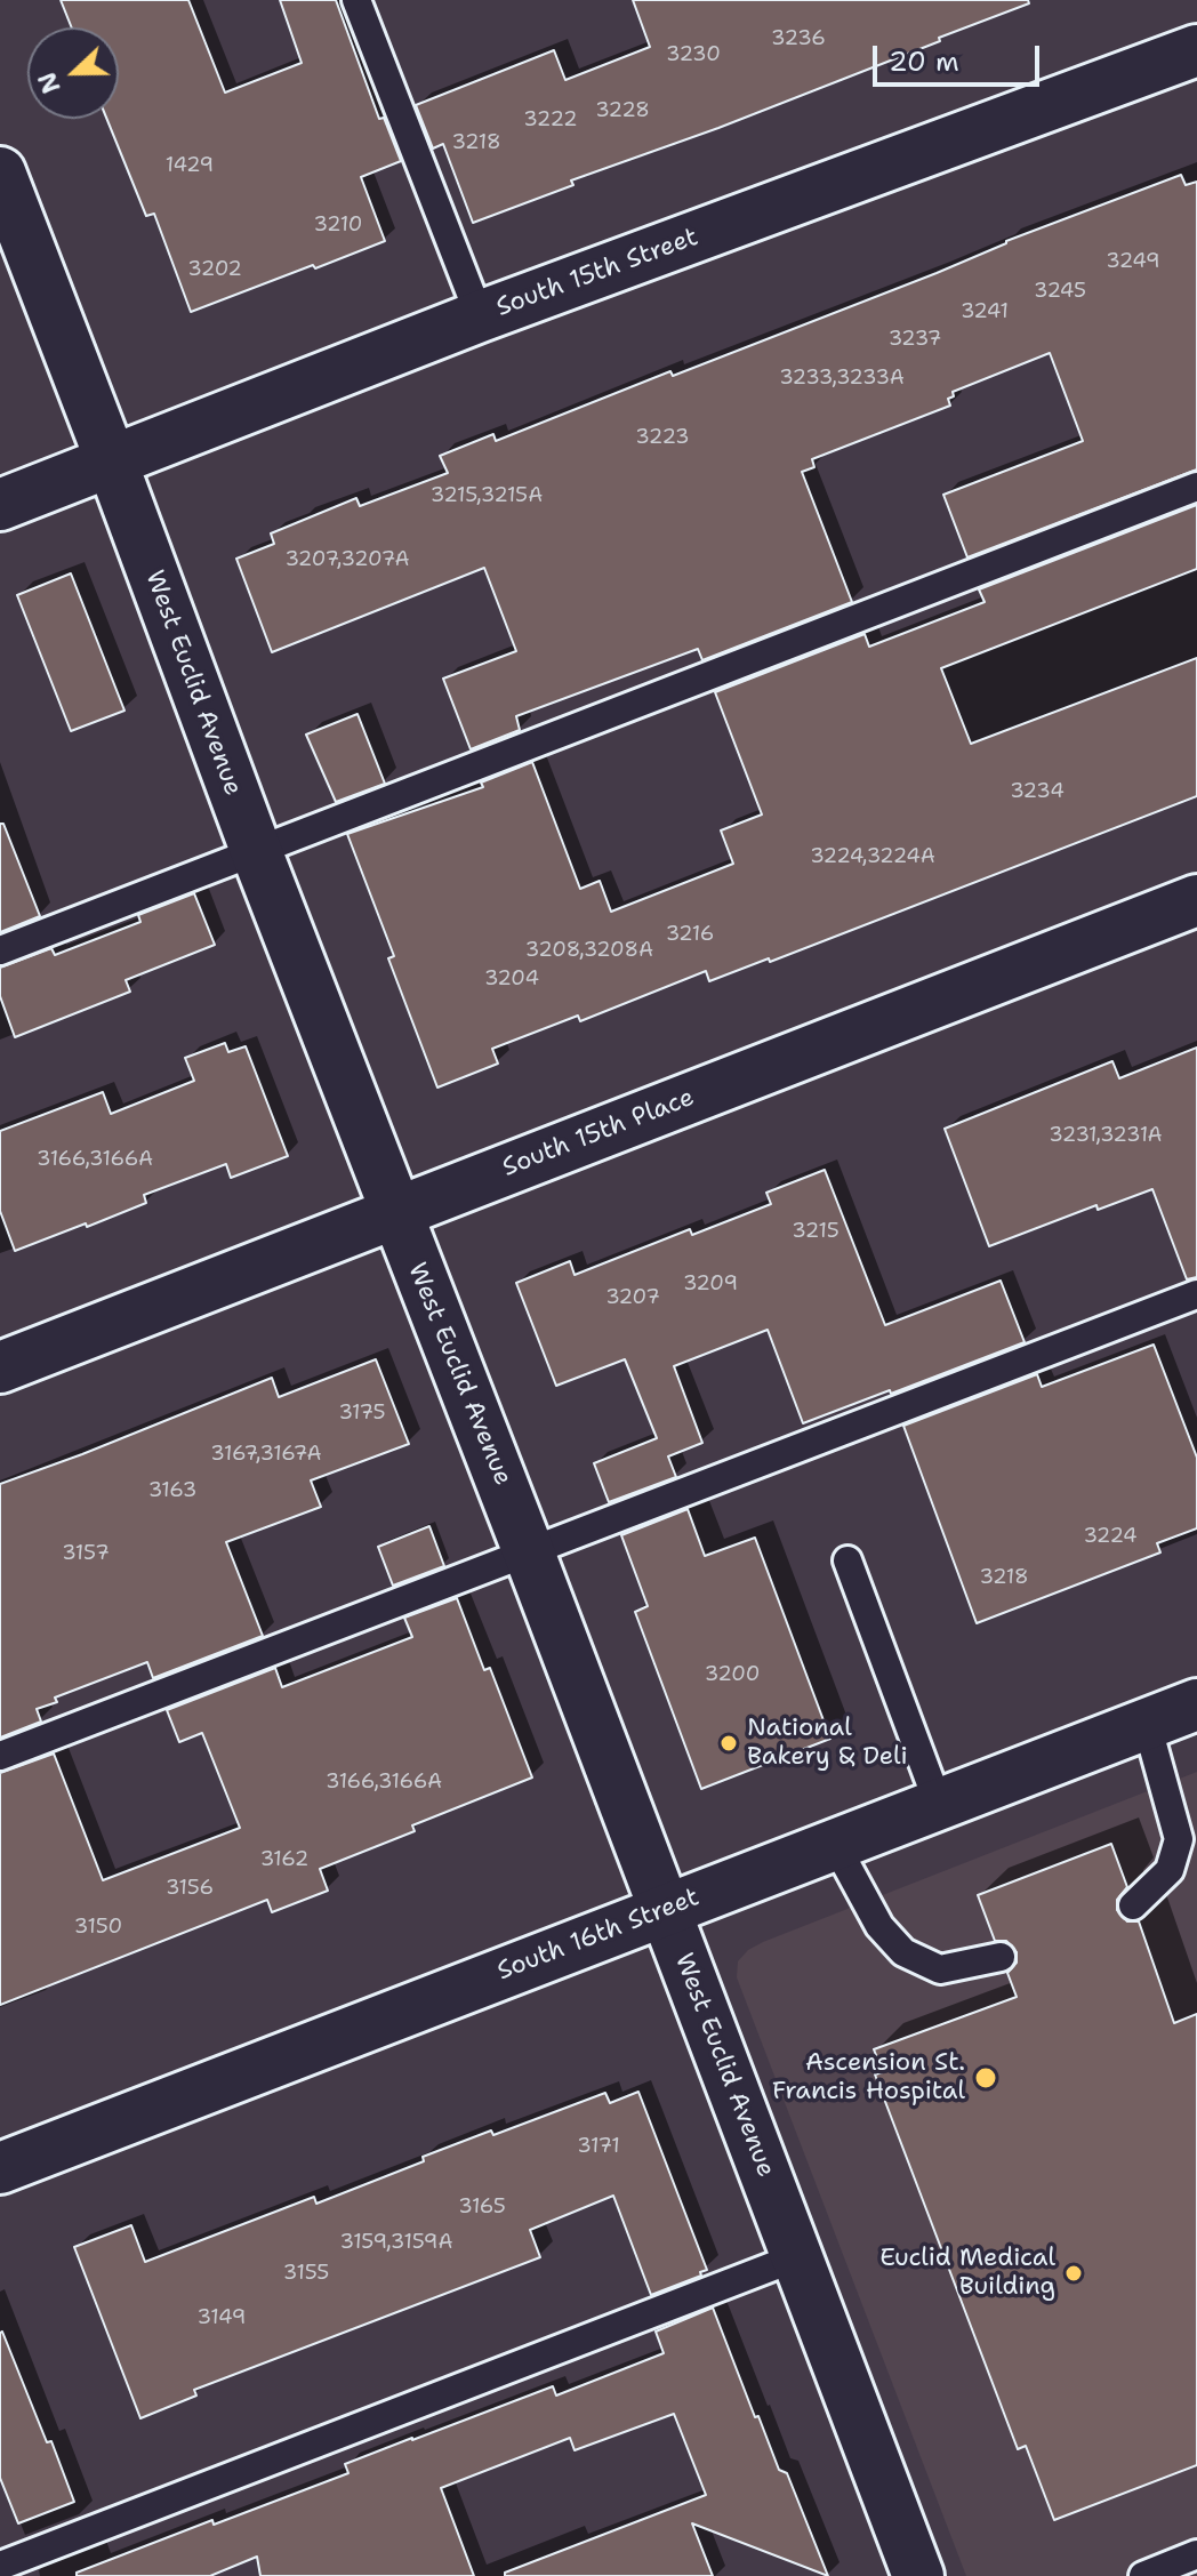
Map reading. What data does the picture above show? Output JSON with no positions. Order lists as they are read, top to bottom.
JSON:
{
  "streets": {
    "street": [
      "South 15th Street",
      "West Euclid Avenue",
      "South 15th Place",
      "South 16th Street"
    ]
  },
  "crossings": [
    ["South 15th Street", "West Euclid Avenue"],
    ["West Euclid Avenue", "South 15th Place"],
    ["West Euclid Avenue", "South 16th Street"]
  ],
  "places": ["National Bakery & Deli", "Ascension St. Francis Hospital", "Euclid Medical Building"],
  "house_numbers": [
    "3236",
    "3230",
    "3228",
    "3222",
    "3218",
    "1429",
    "3210",
    "3249",
    "3202",
    "3245",
    "3241",
    "3237",
    "3233,3233A",
    "3223",
    "3215,3215A",
    "3207,3207A",
    "3234",
    "3224,3224A",
    "3216",
    "3208,3208A",
    "3204",
    "3231,3231A",
    "3166,3166A",
    "3215",
    "3209",
    "3207",
    "3175",
    "3167,3167A",
    "3163",
    "3224",
    "3157",
    "3218",
    "3200",
    "3166,3166A",
    "3162",
    "3156",
    "3150",
    "3171",
    "3165",
    "3159,3159A",
    "3155",
    "3149"
  ],
  "scale_bar": "20 m",
  "north": "left"
}
